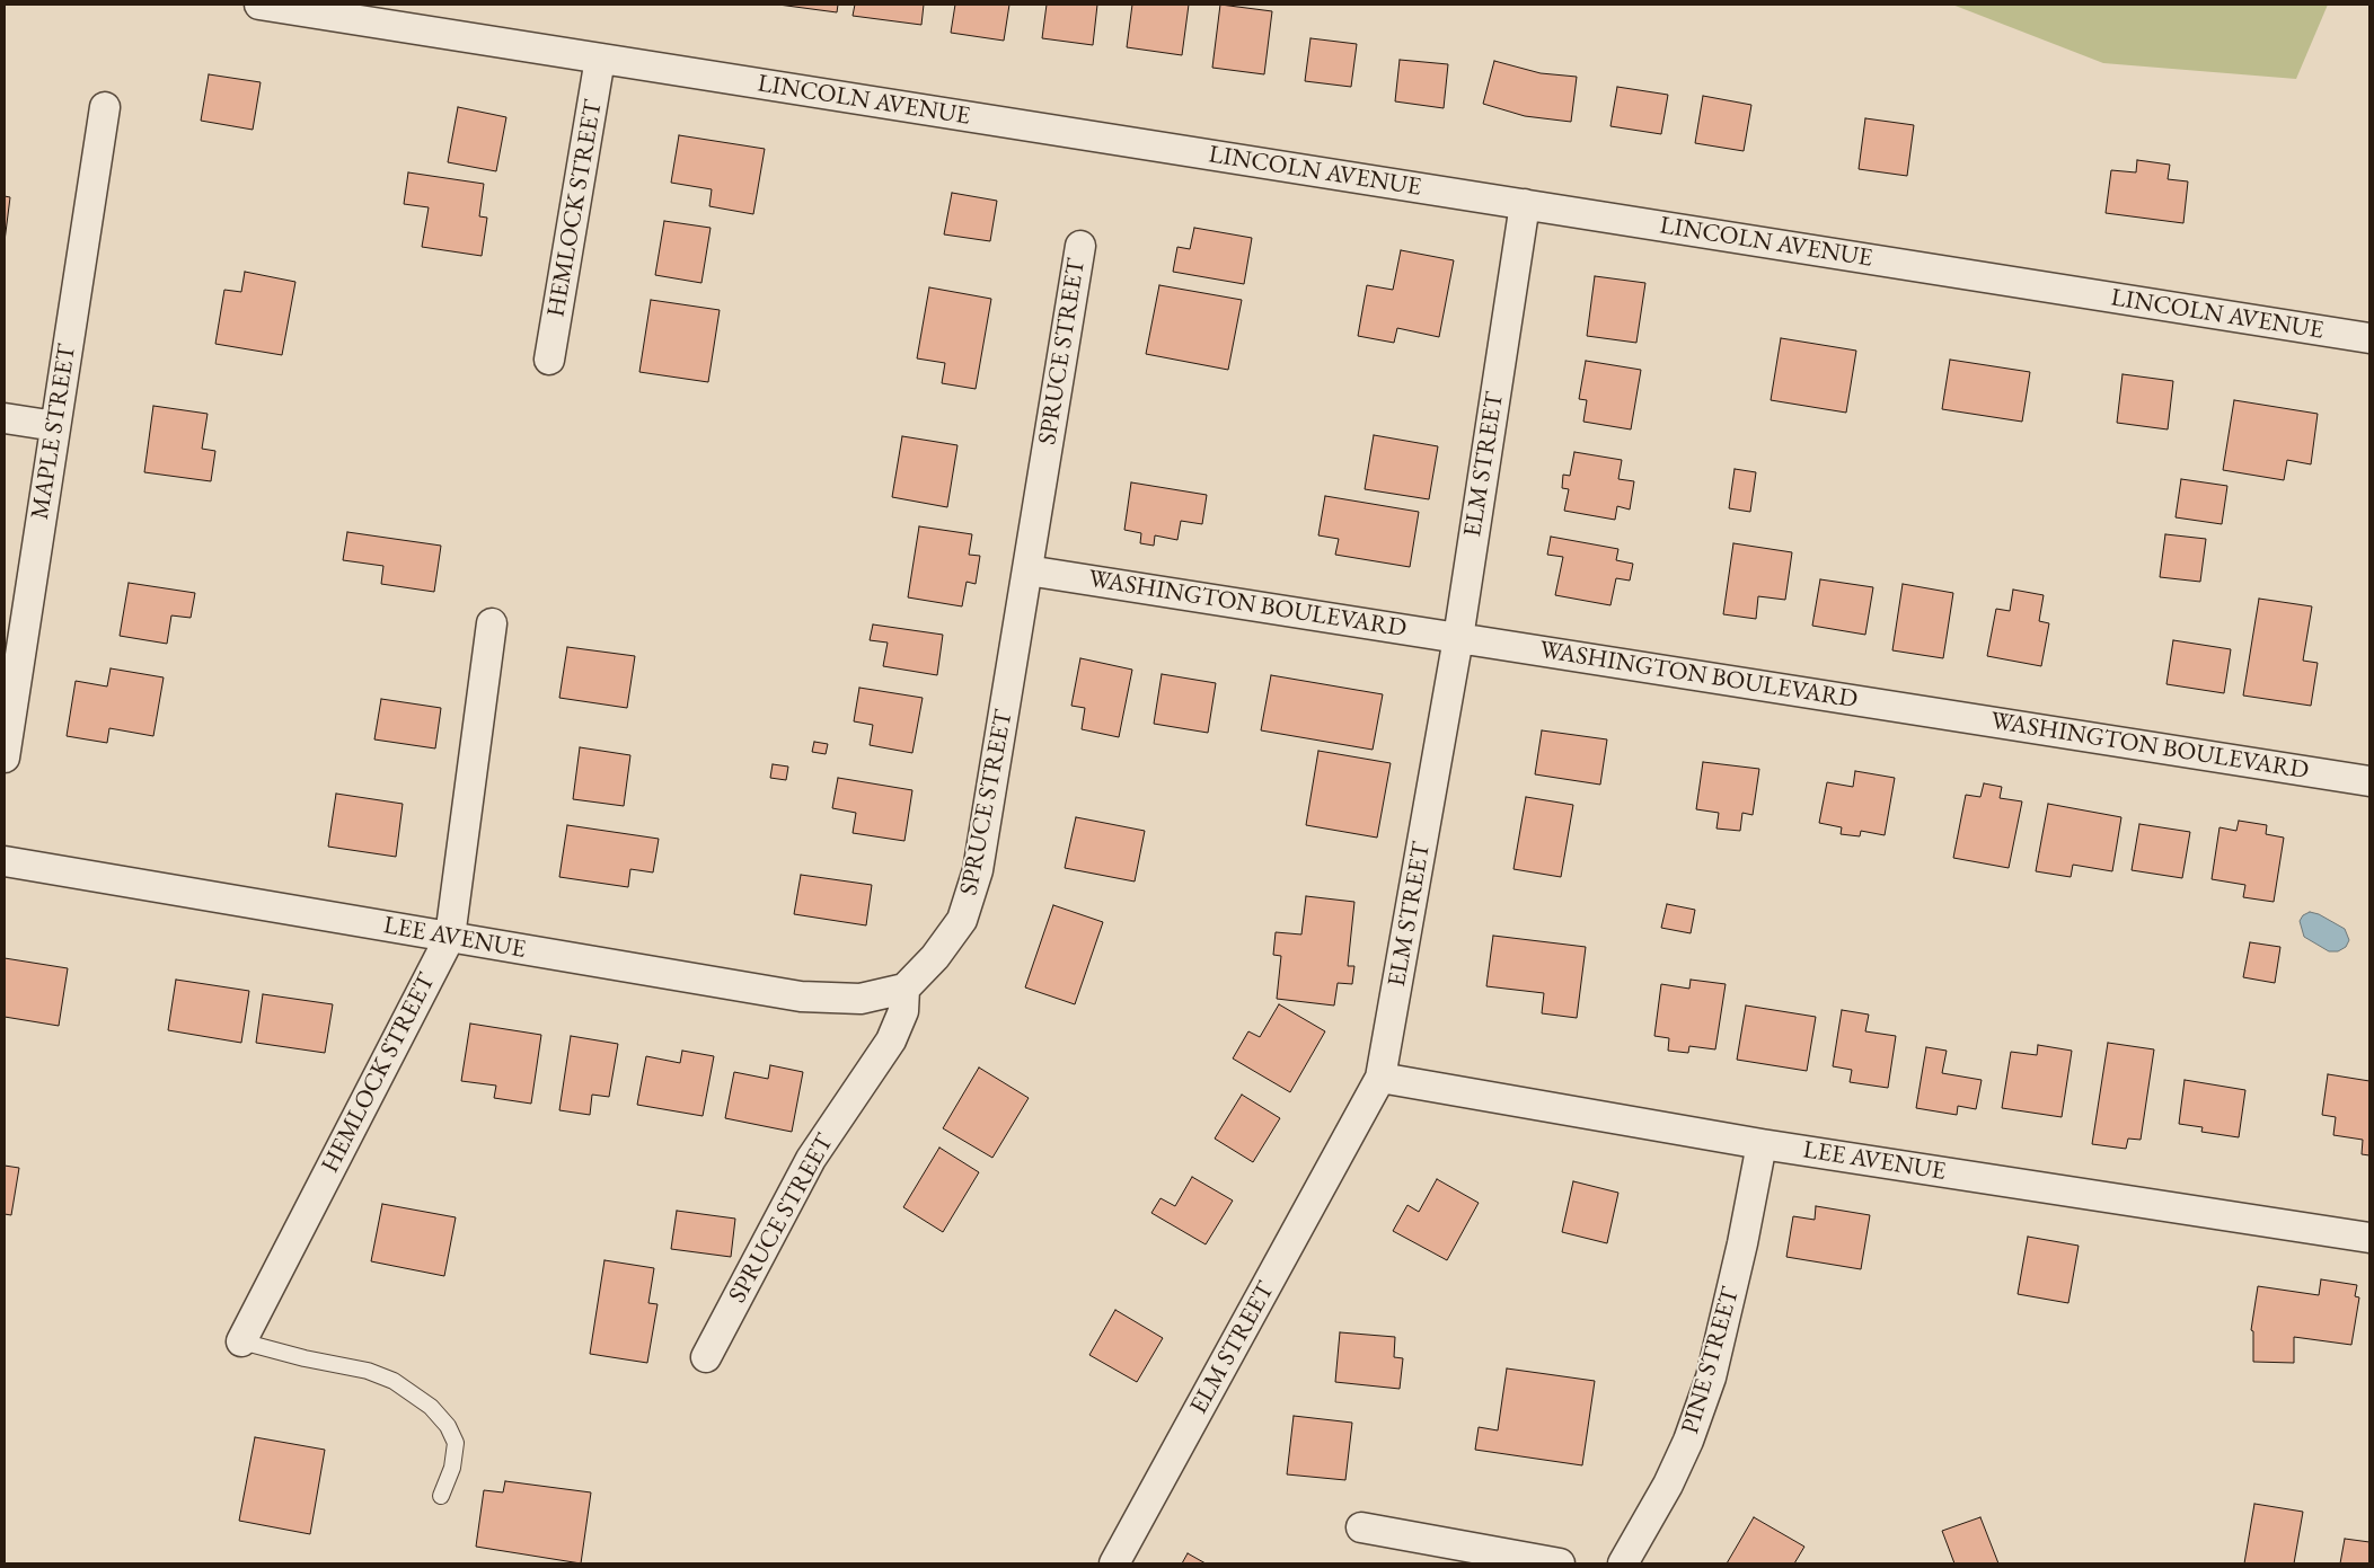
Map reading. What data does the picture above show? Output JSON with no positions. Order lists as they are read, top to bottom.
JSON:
{
  "streets": {
    "street": [
      "LINCOLN AVENUE",
      "HEMLOCK STREET",
      "SPRUCE STREET",
      "MAPLE STREET",
      "ELM STREET",
      "WASHINGTON BOULEVARD",
      "LEE AVENUE",
      "PINE STREET"
    ]
  },
  "crossings": [
    ["LINCOLN AVENUE", "HEMLOCK STREET"],
    ["LINCOLN AVENUE", "ELM STREET"],
    ["HEMLOCK STREET", "LEE AVENUE"],
    ["SPRUCE STREET", "WASHINGTON BOULEVARD"],
    ["SPRUCE STREET", "LEE AVENUE"],
    ["ELM STREET", "WASHINGTON BOULEVARD"],
    ["ELM STREET", "LEE AVENUE"],
    ["LEE AVENUE", "PINE STREET"]
  ]
}
